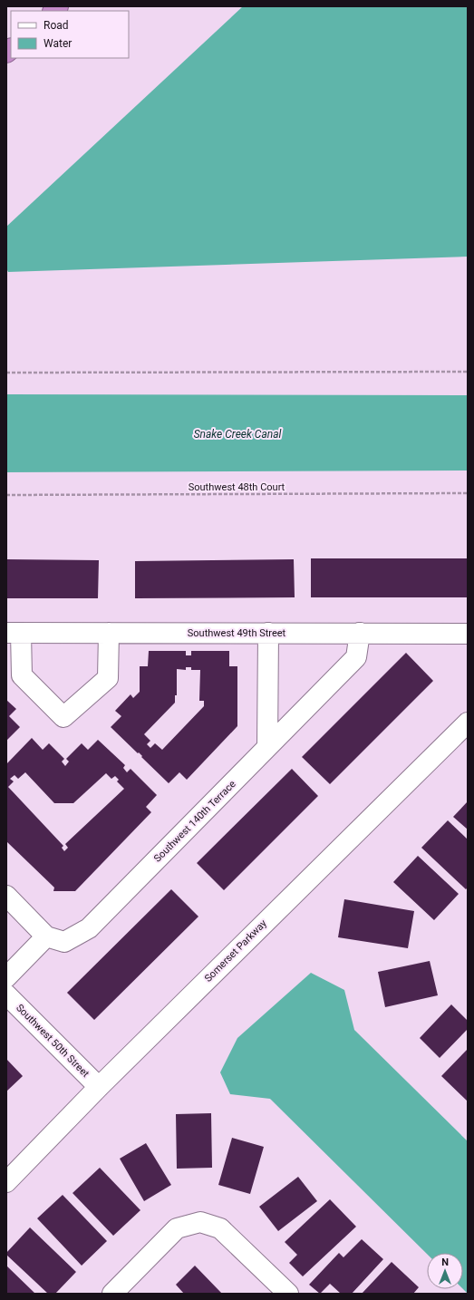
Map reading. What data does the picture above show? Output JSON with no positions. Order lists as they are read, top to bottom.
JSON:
{
  "streets": {
    "street": [
      "Southwest 49th Street",
      "Southwest 140th Terrace",
      "Somerset Parkway",
      "Southwest 50th Street"
    ],
    "path": ["Southwest 48th Court"]
  },
  "crossings": [
    ["Southwest 49th Street", "Southwest 140th Terrace"],
    ["Somerset Parkway", "Southwest 50th Street"]
  ],
  "water": ["Snake Creek Canal"],
  "legend": ["Road", "Water"],
  "north": "top"
}
